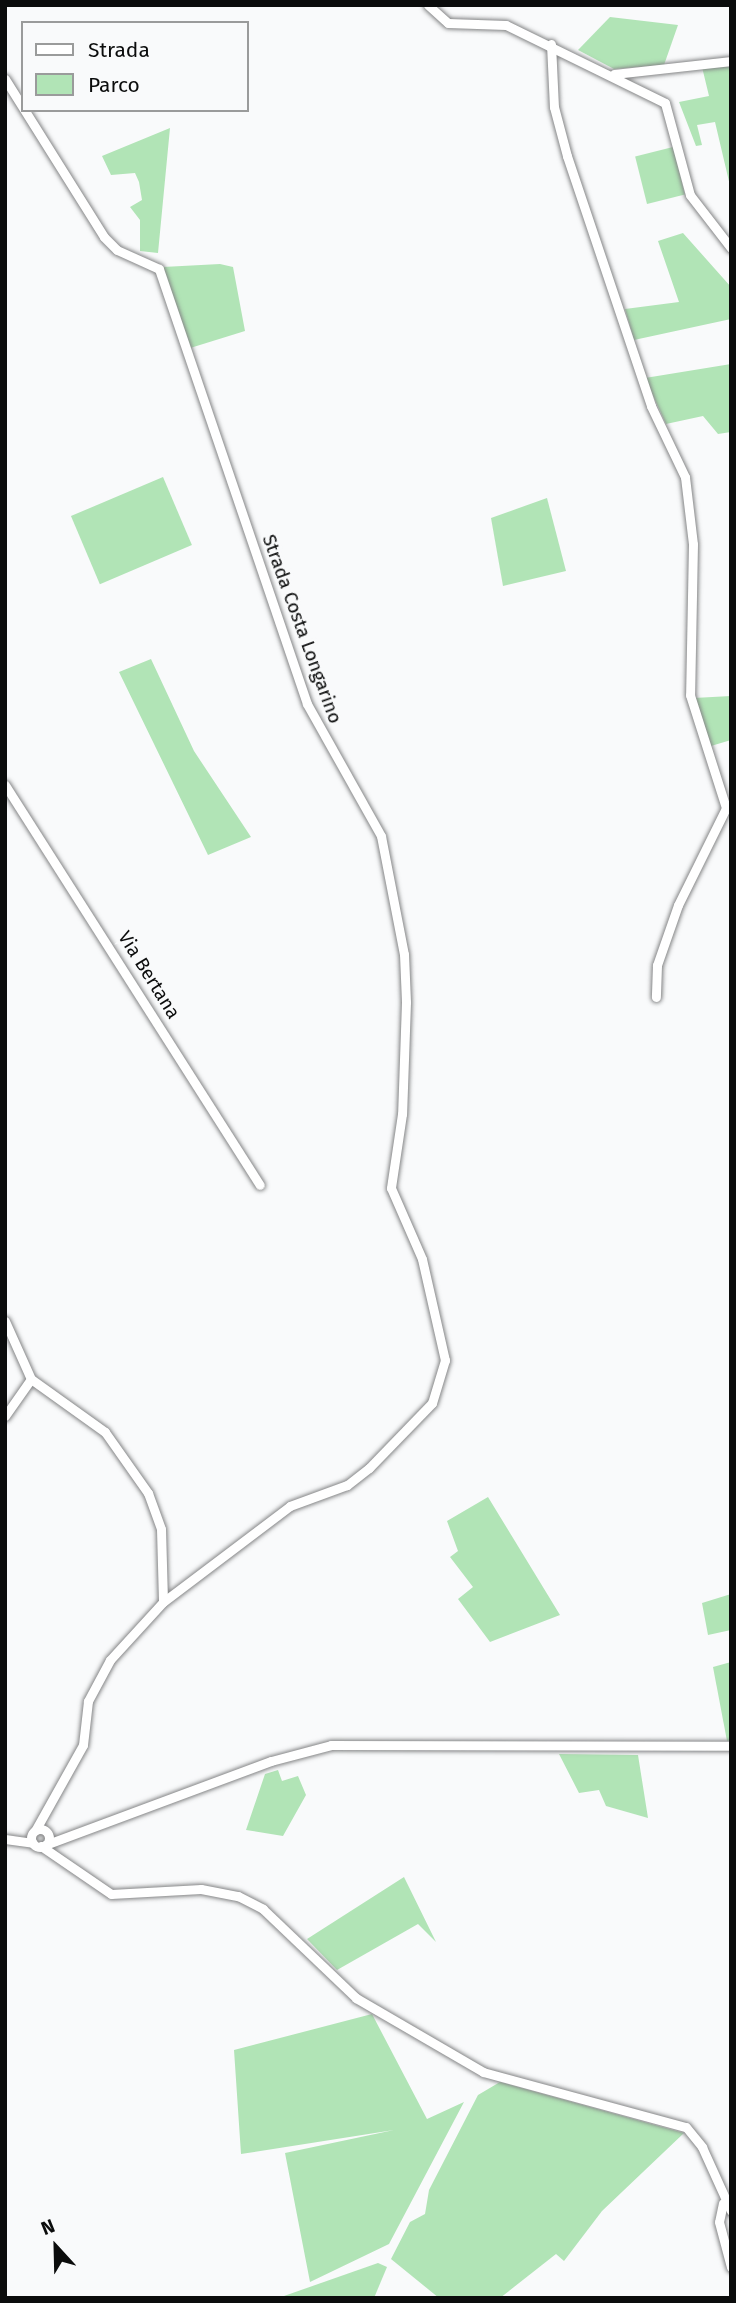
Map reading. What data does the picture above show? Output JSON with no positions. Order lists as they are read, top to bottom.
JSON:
{
  "streets": {
    "street": ["Strada Costa Longarino", "Via Bertana"]
  },
  "legend": ["Strada", "Parco"],
  "north": "top"
}
